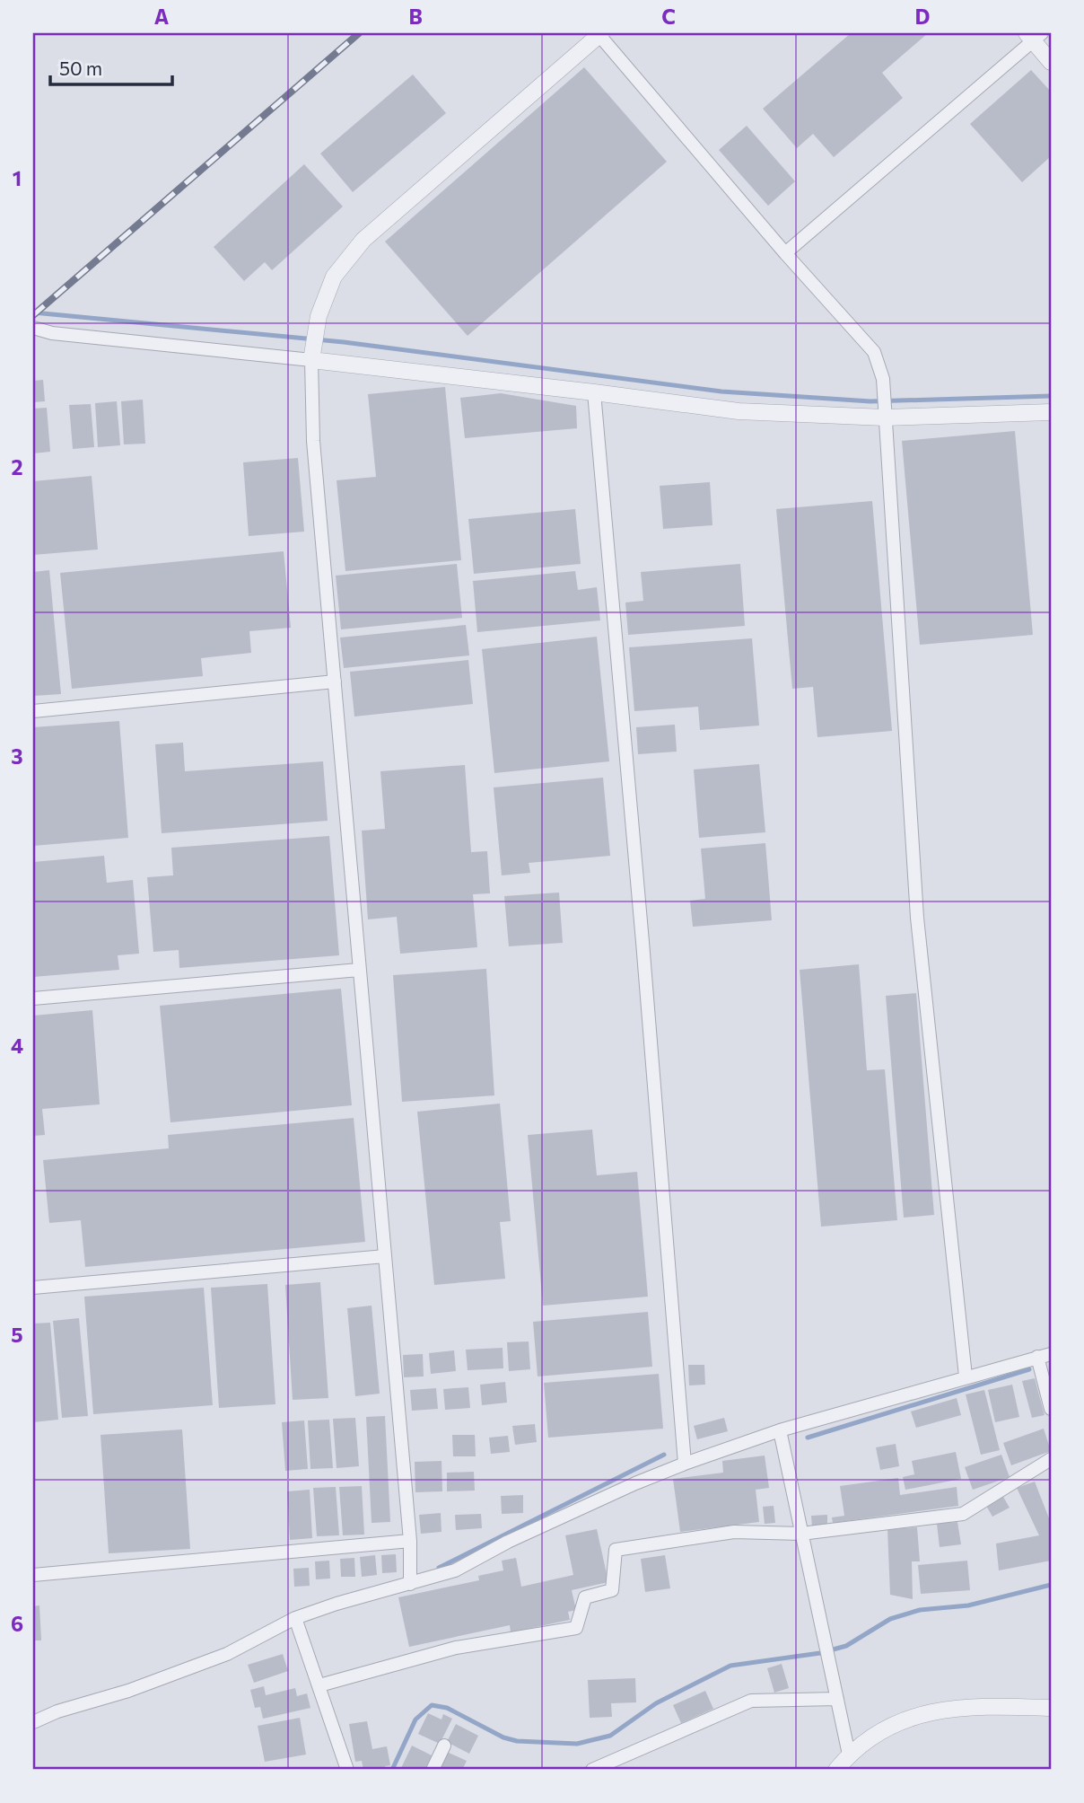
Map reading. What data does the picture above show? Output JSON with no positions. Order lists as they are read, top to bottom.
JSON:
{
  "scale_bar": "50 m",
  "grid": {
    "columns": [
      "A",
      "B",
      "C",
      "D"
    ],
    "rows": [
      "1",
      "2",
      "3",
      "4",
      "5",
      "6"
    ]
  }
}
